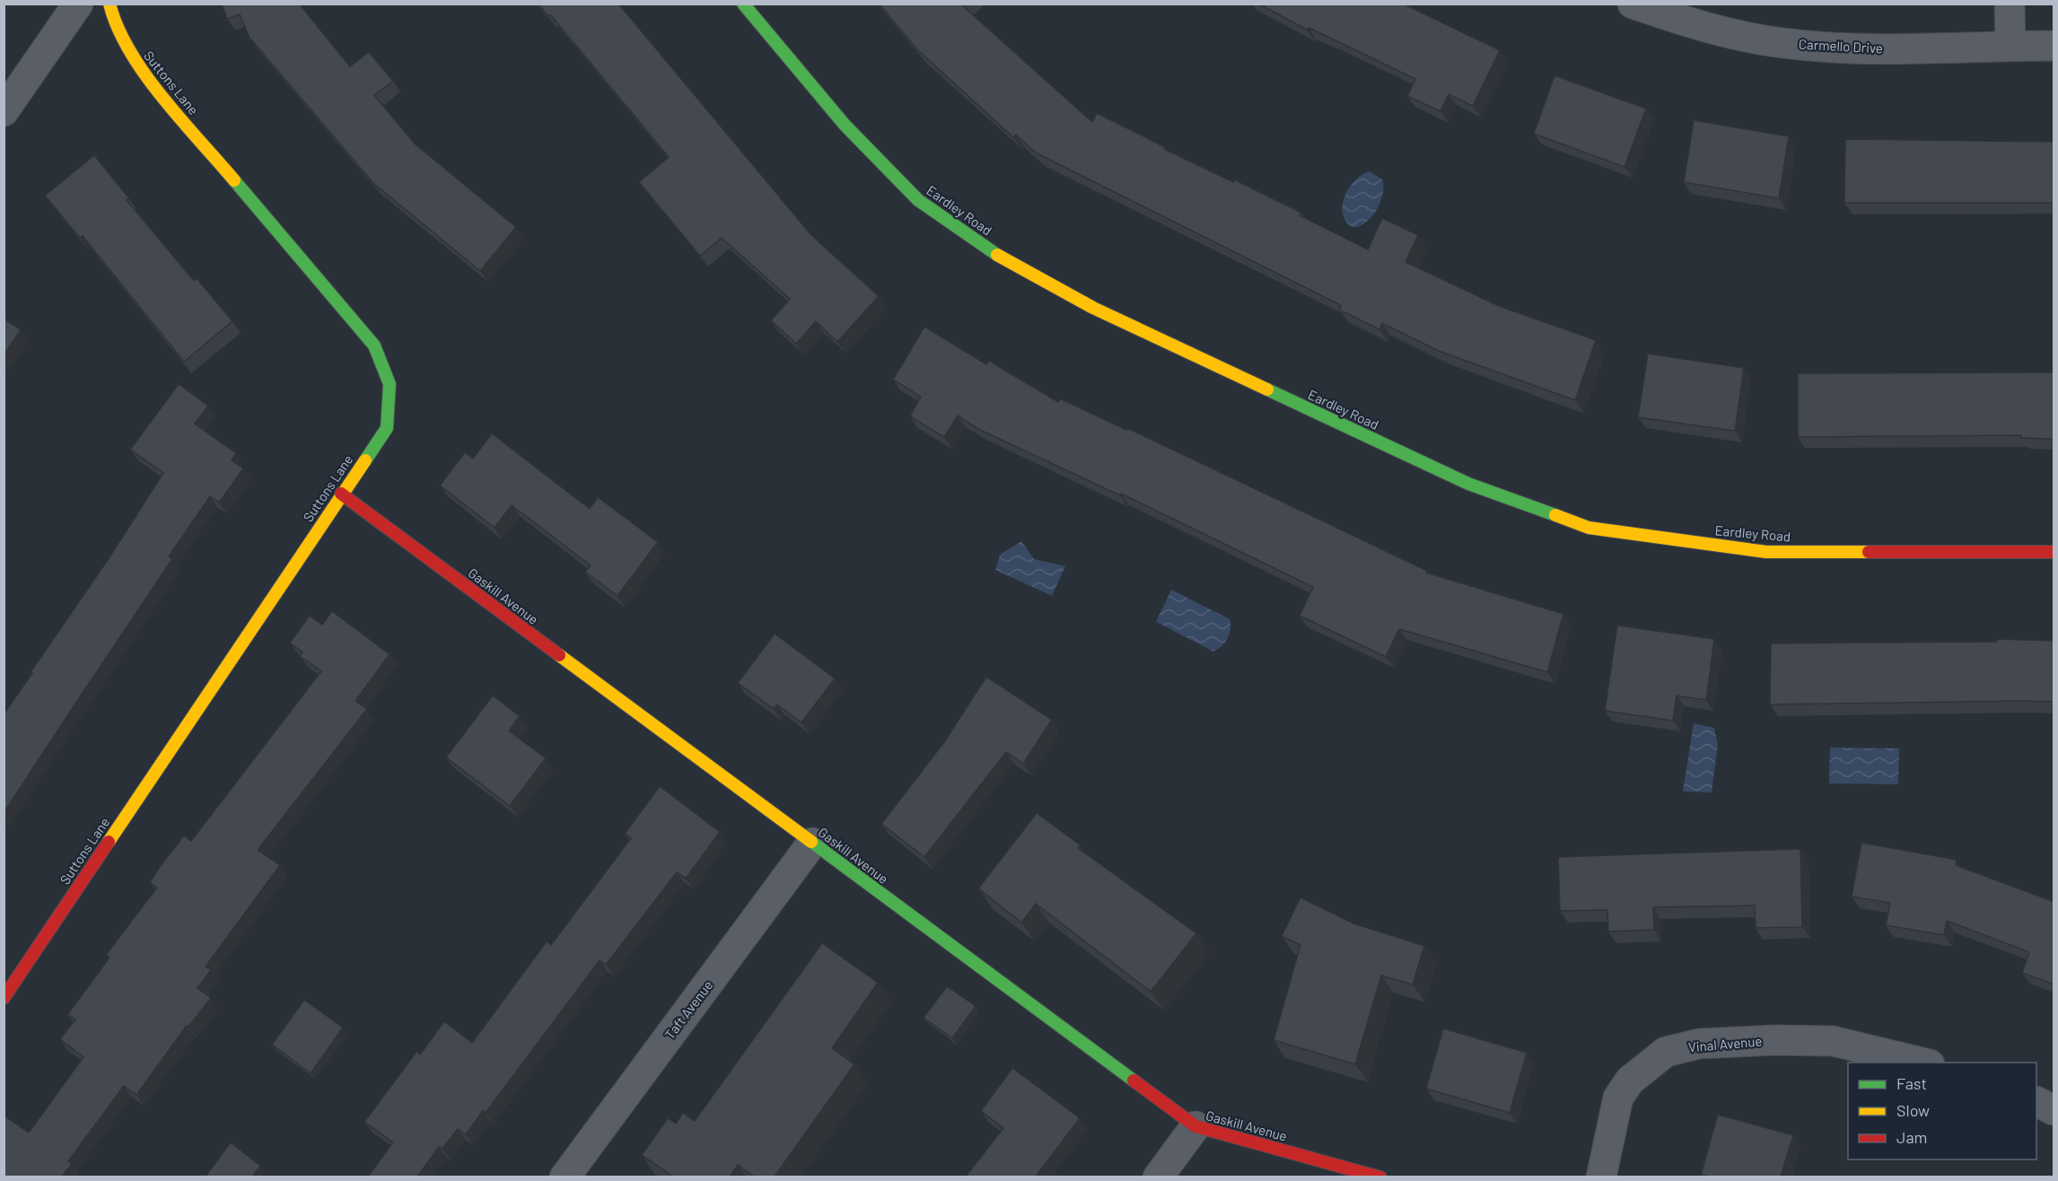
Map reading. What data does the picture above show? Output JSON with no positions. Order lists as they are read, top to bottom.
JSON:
{
  "streets": {
    "street": [
      "Carmello Drive",
      "Suttons Lane",
      "Eardley Road",
      "Gaskill Avenue",
      "Taft Avenue",
      "Vinal Avenue"
    ]
  },
  "crossings": [
    ["Suttons Lane", "Gaskill Avenue"],
    ["Gaskill Avenue", "Taft Avenue"]
  ],
  "legend": ["Fast", "Slow", "Jam"]
}
